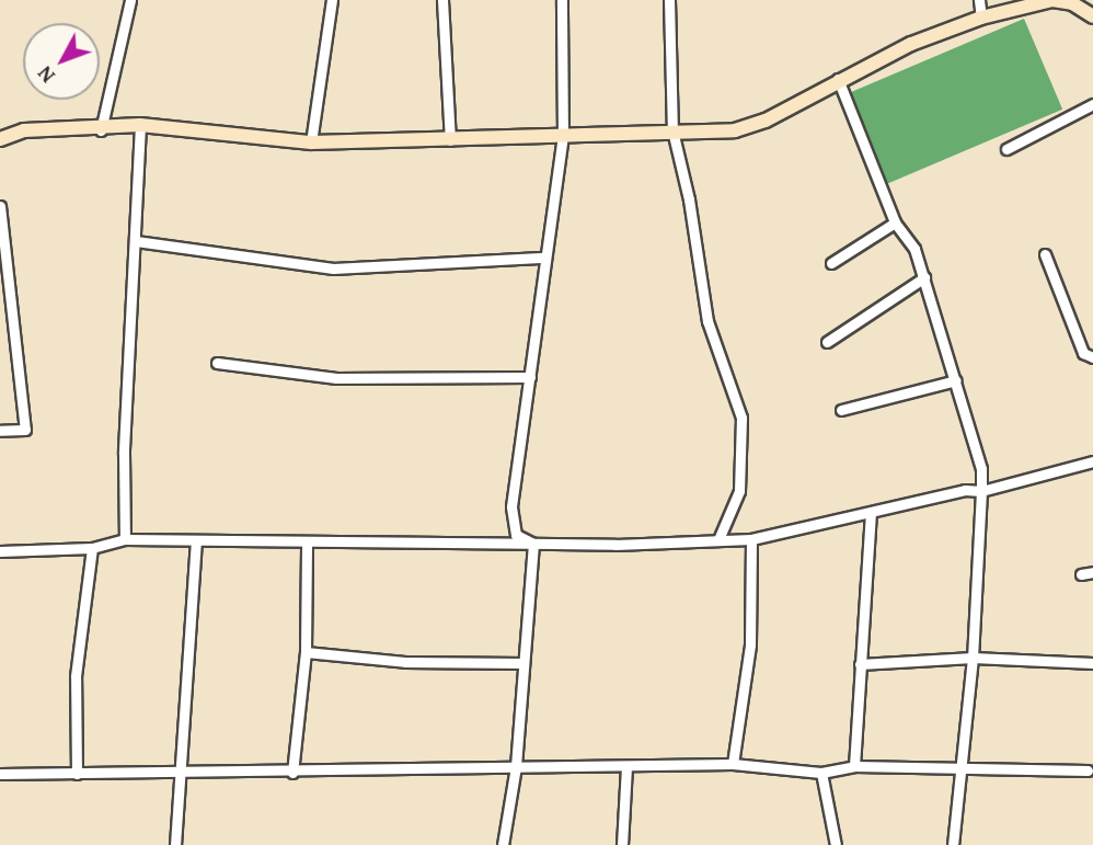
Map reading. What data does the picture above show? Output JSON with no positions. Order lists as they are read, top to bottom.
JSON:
{
  "north": "bottom left"
}
